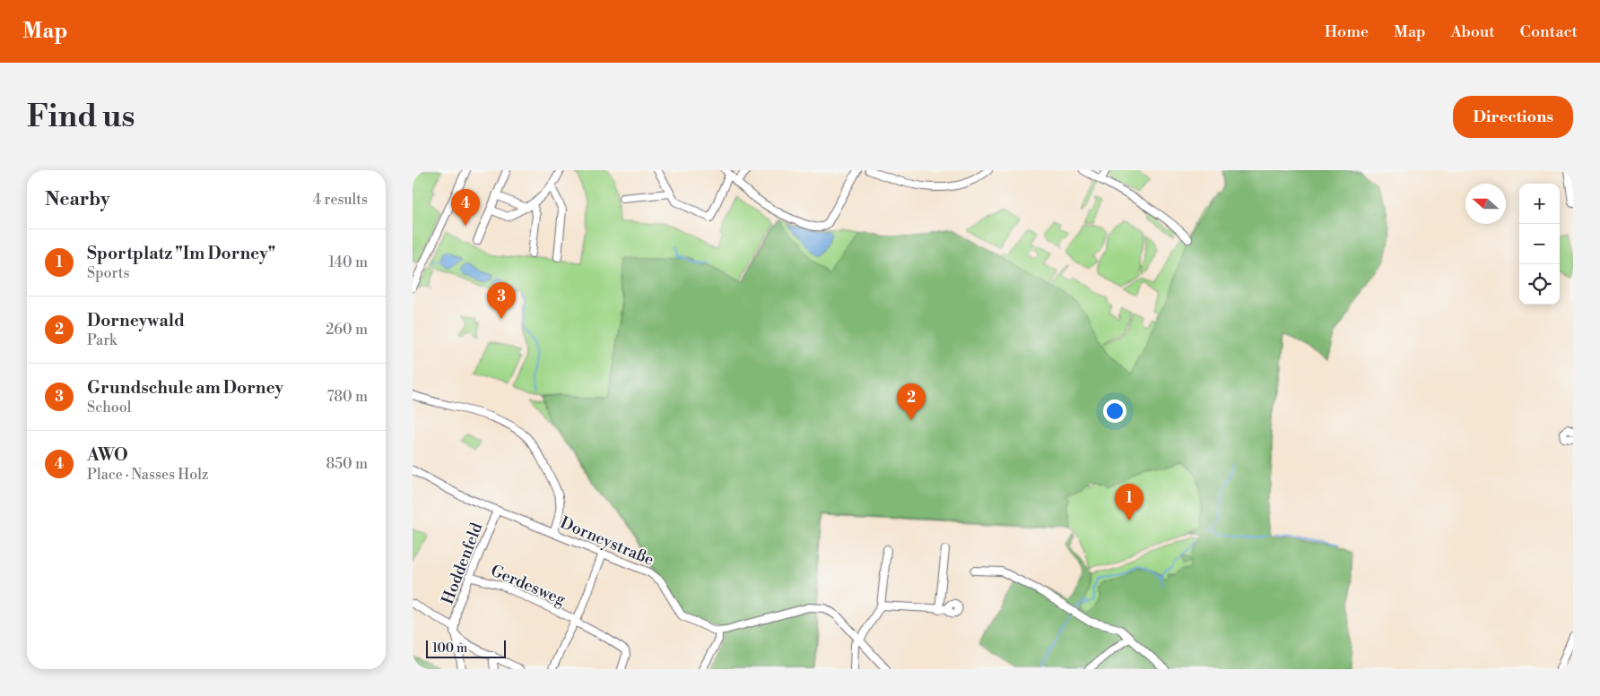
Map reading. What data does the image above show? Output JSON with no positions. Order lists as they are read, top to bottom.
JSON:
{
  "streets": {
    "street": ["Dorneystraße", "Hoddenfeld", "Gerdesweg"]
  },
  "crossings": [
    ["Dorneystraße", "Hoddenfeld"],
    ["Hoddenfeld", "Gerdesweg"]
  ],
  "scale_bar": "100 m",
  "north": "left",
  "page": {
    "header": "Map",
    "nav": [
      "Home",
      "Map",
      "About",
      "Contact"
    ],
    "buttons": "Directions",
    "title": "Find us",
    "heading": ["Nearby", "4 results"],
    "map_buttons": ["+", "−"],
    "pins": [
      "4",
      "3",
      "2",
      "1"
    ],
    "list": [
      {
        "mark": "1",
        "name": "Sportplatz \"Im Dorney\"",
        "note": "Sports",
        "value": "140 m"
      },
      {
        "mark": "2",
        "name": "Dorneywald",
        "note": "Park",
        "value": "260 m"
      },
      {
        "mark": "3",
        "name": "Grundschule am Dorney",
        "note": "School",
        "value": "780 m"
      },
      {
        "mark": "4",
        "name": "AWO",
        "note": "Place · Nasses Holz",
        "value": "850 m"
      }
    ],
    "scale": "100 m"
  }
}
